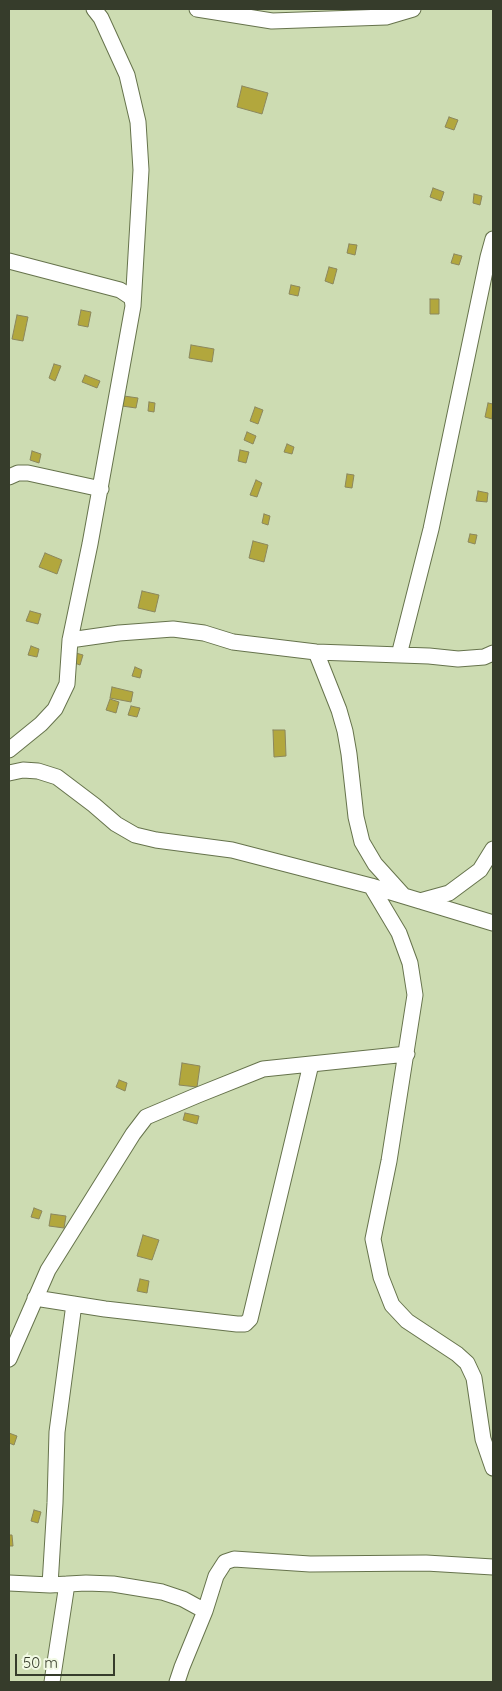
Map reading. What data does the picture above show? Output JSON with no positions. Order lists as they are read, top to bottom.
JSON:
{
  "scale_bar": "50 m"
}
